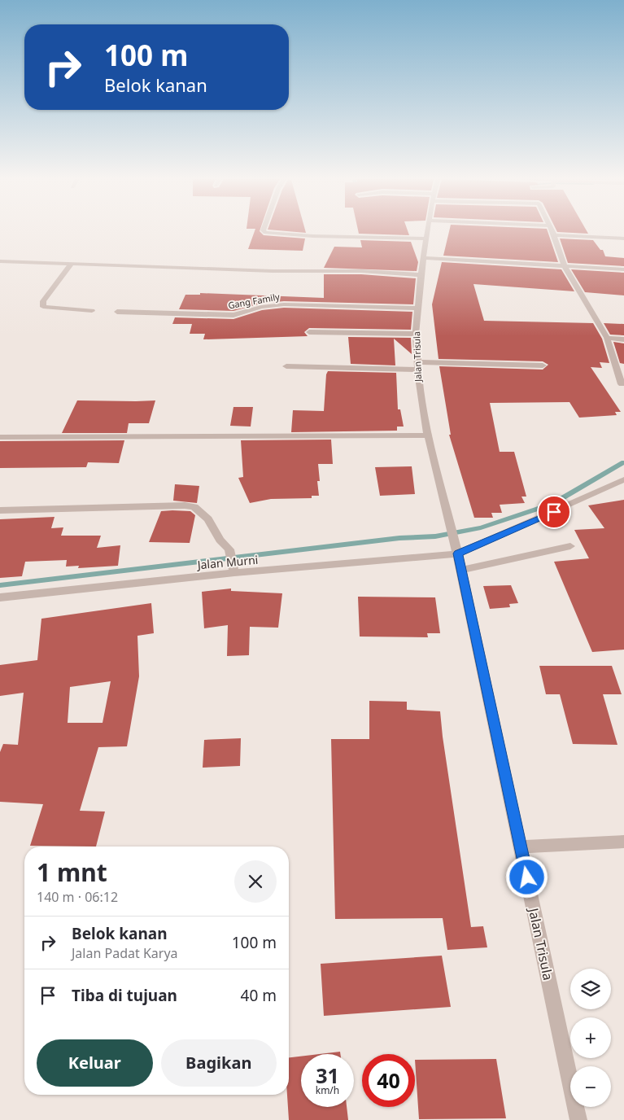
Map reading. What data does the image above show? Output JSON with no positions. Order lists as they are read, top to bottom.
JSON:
{
  "streets": {
    "street": ["Gang Family", "Jalan Trisula", "Jalan Murni"]
  },
  "crossings": [
    ["Gang Family", "Jalan Trisula"],
    ["Jalan Trisula", "Jalan Murni"]
  ],
  "page": {
    "turn": ["100 m", "Belok kanan"],
    "heading": ["1 mnt", "140 m · 06:12"],
    "list": [
      {
        "name": "Belok kanan",
        "note": "Jalan Padat Karya",
        "value": "100 m"
      },
      {
        "name": "Tiba di tujuan",
        "value": "40 m"
      }
    ],
    "map_buttons": ["+", "−"],
    "buttons": ["Keluar", "Bagikan"],
    "speed": "31 km/h",
    "limit": "40"
  }
}
